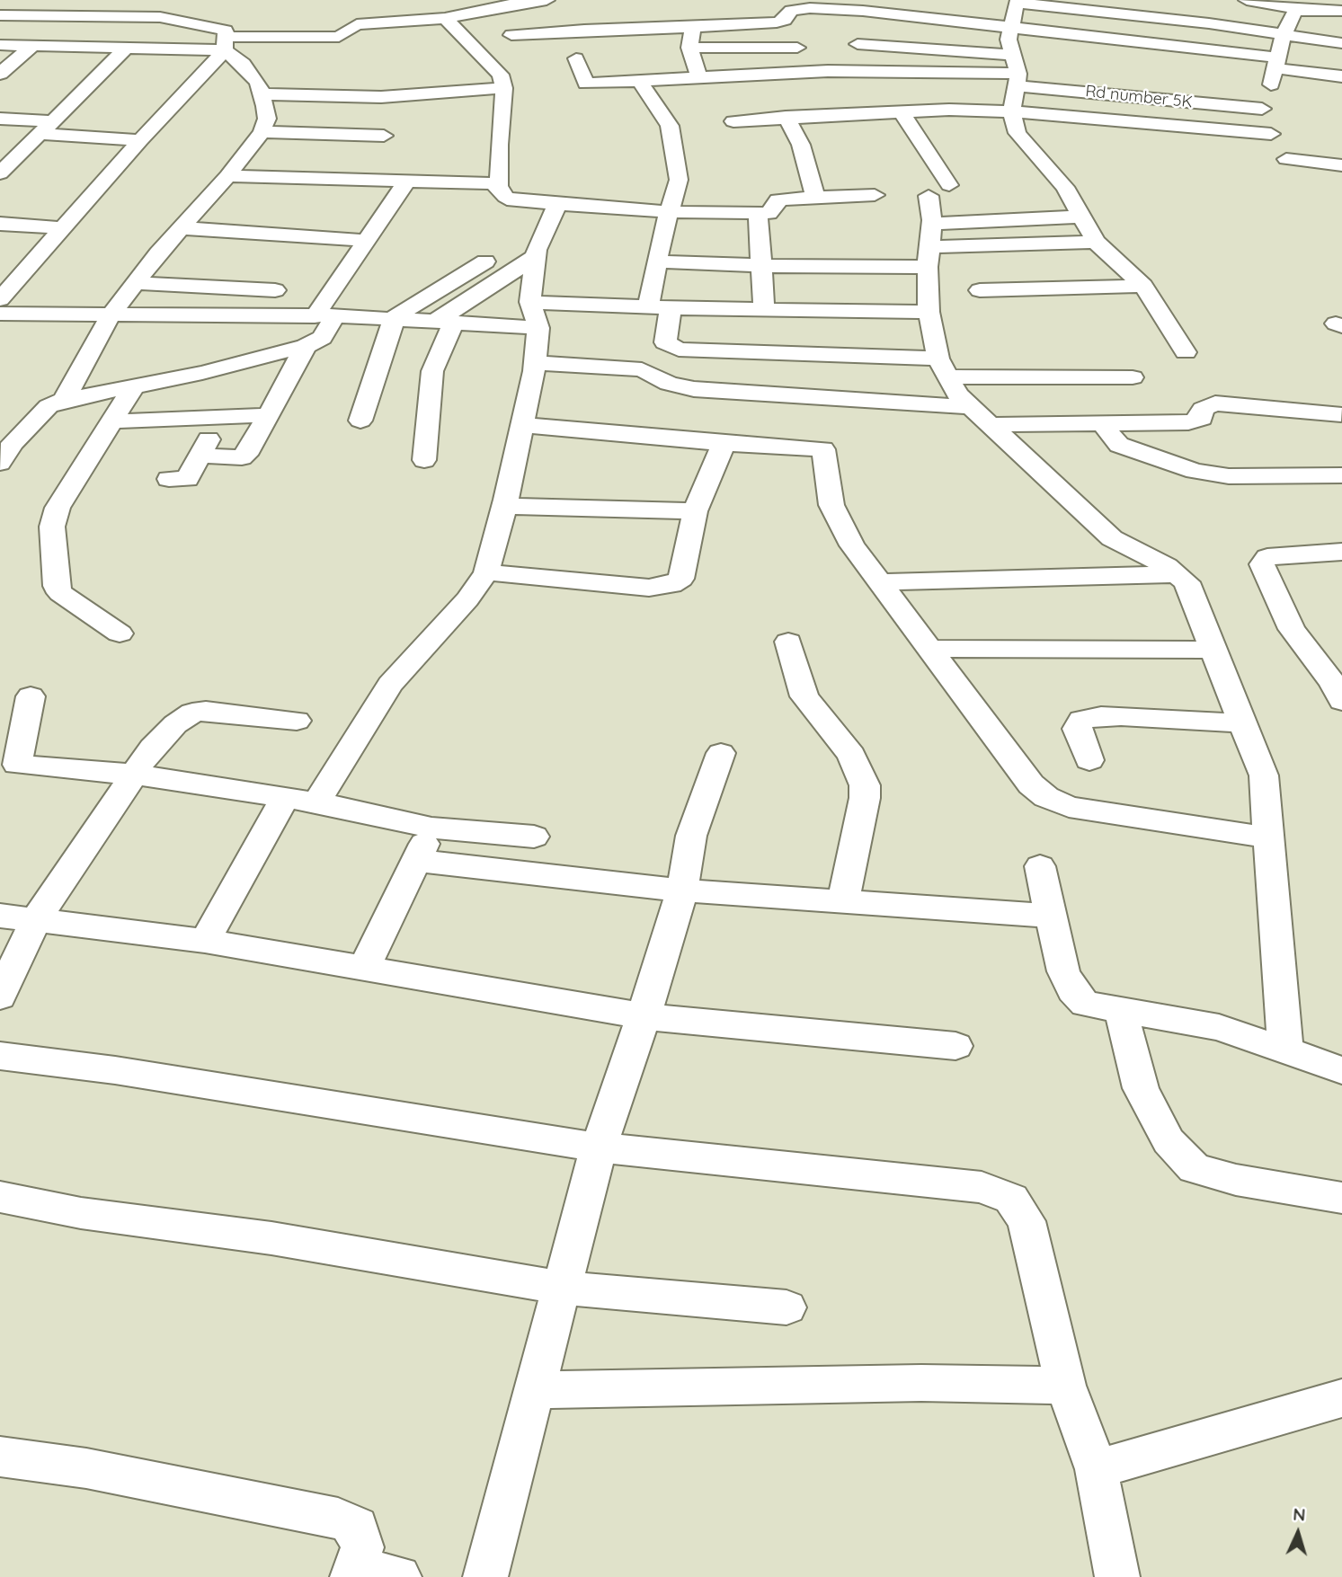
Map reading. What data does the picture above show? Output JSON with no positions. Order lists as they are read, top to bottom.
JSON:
{
  "streets": {
    "street": ["Rd number 5K"]
  },
  "north": "top"
}
